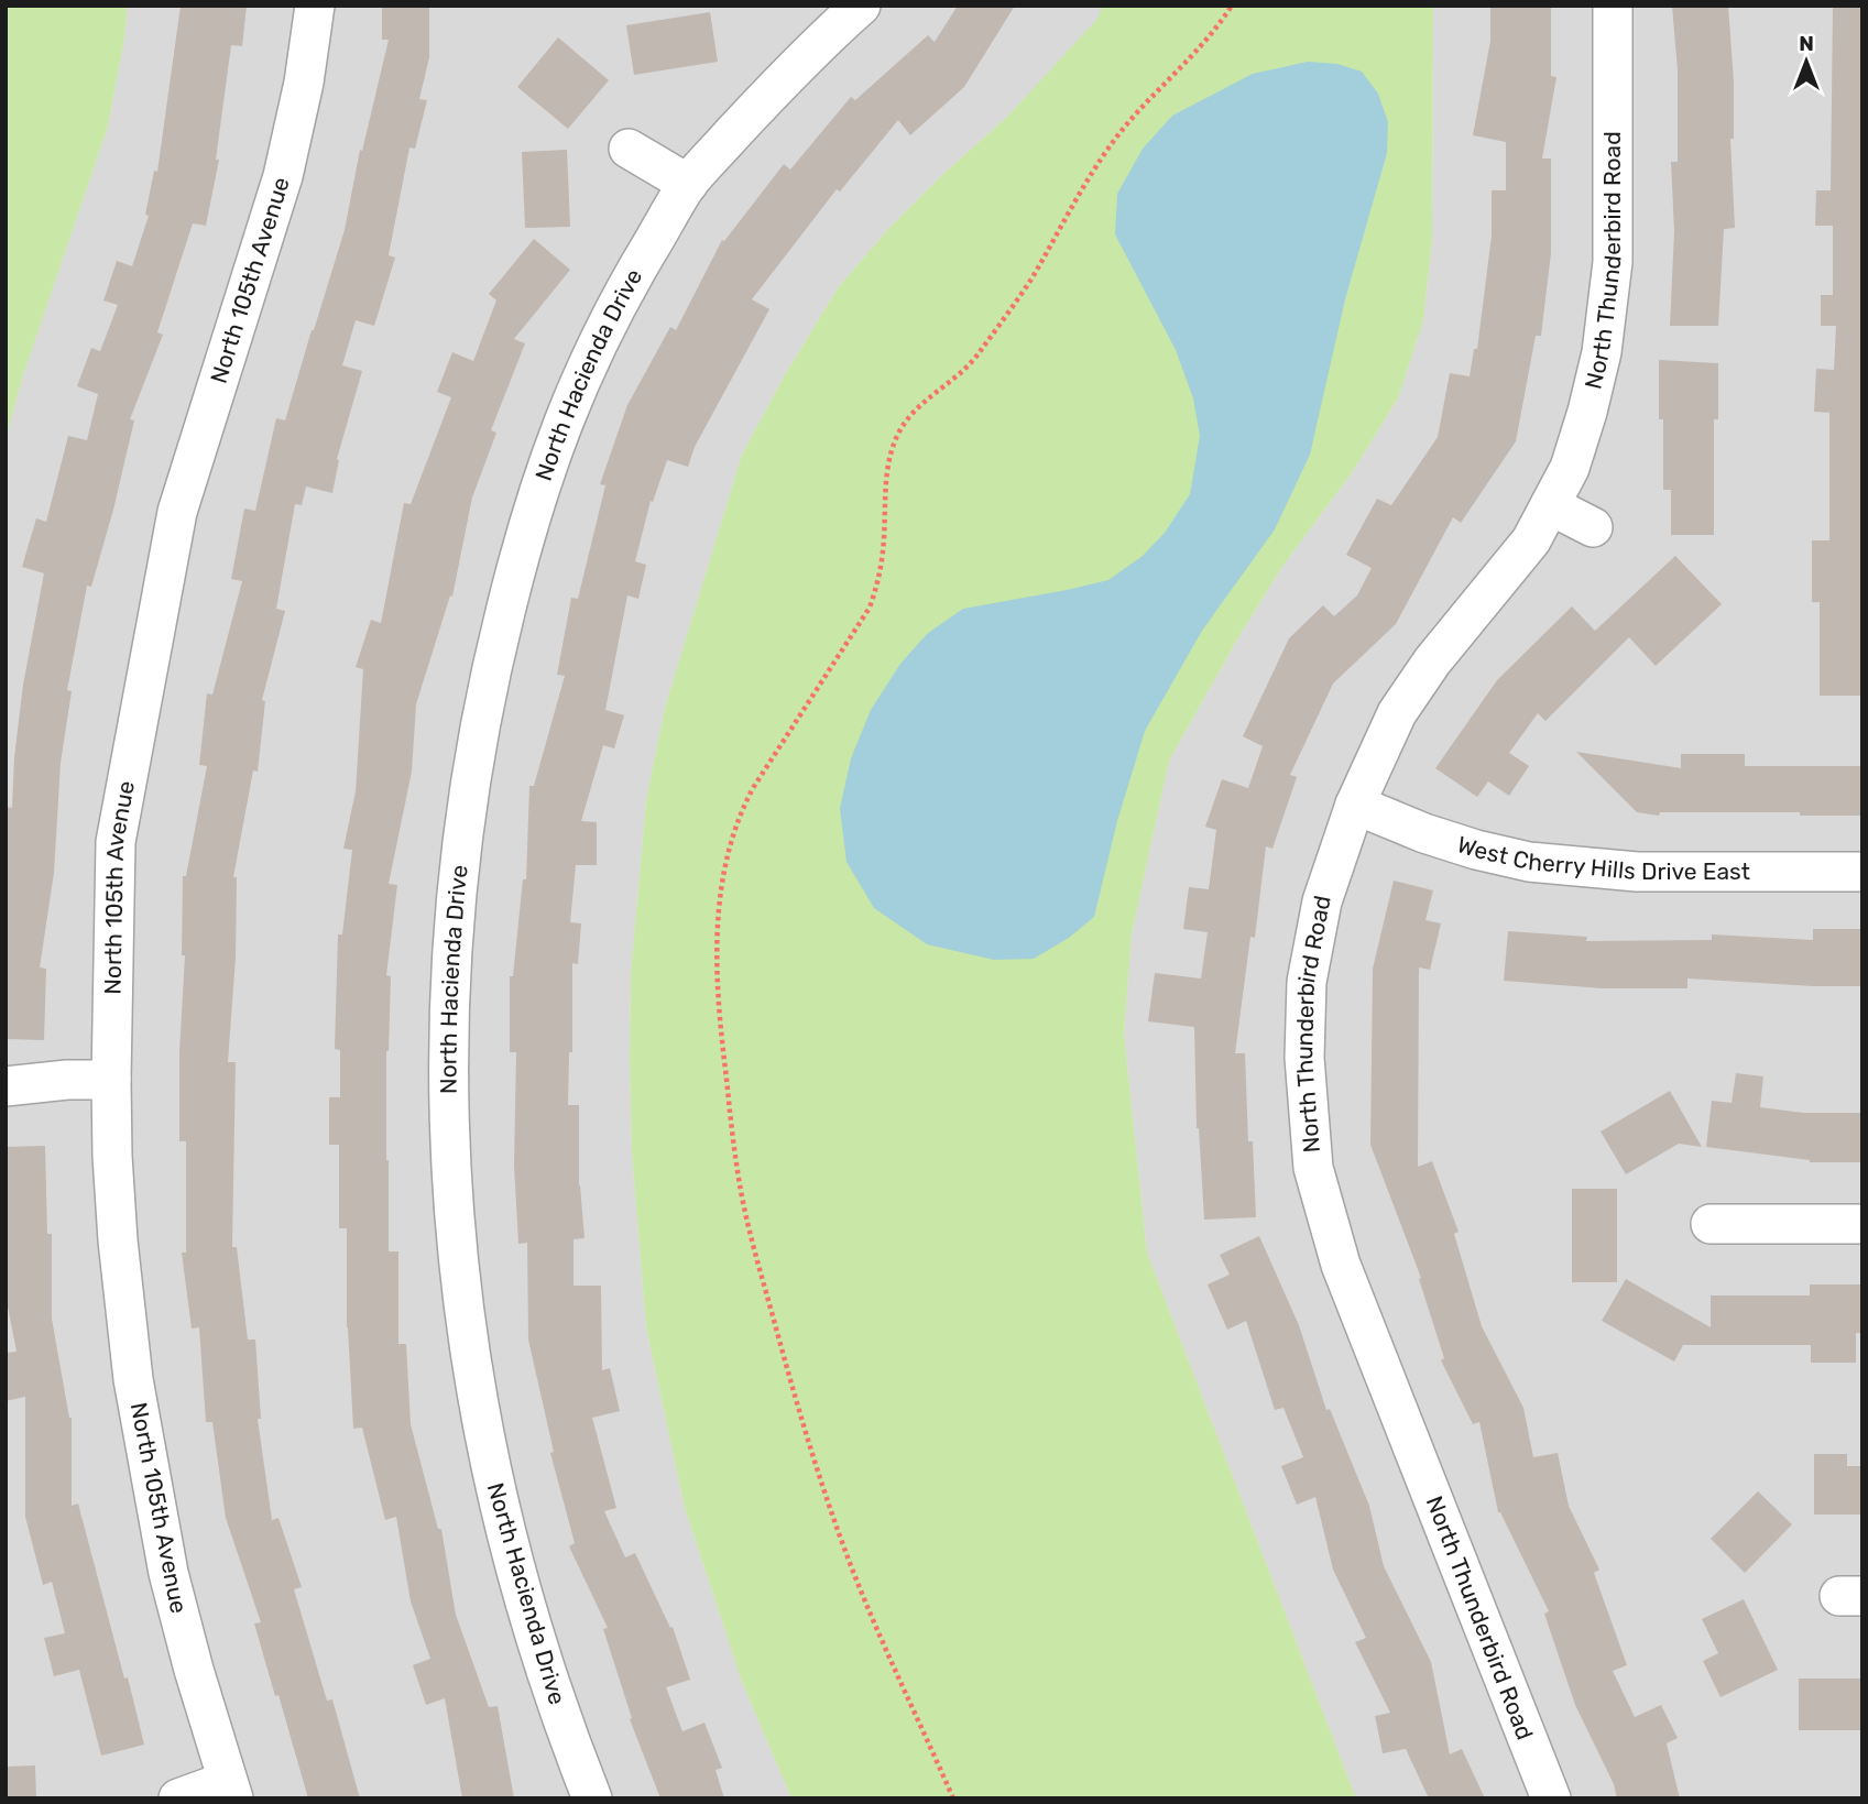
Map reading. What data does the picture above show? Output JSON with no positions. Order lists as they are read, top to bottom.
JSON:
{
  "streets": {
    "street": [
      "North Thunderbird Road",
      "North 105th Avenue",
      "North Hacienda Drive",
      "West Cherry Hills Drive East"
    ]
  },
  "crossings": [
    ["North Thunderbird Road", "West Cherry Hills Drive East"]
  ],
  "north": "top"
}
